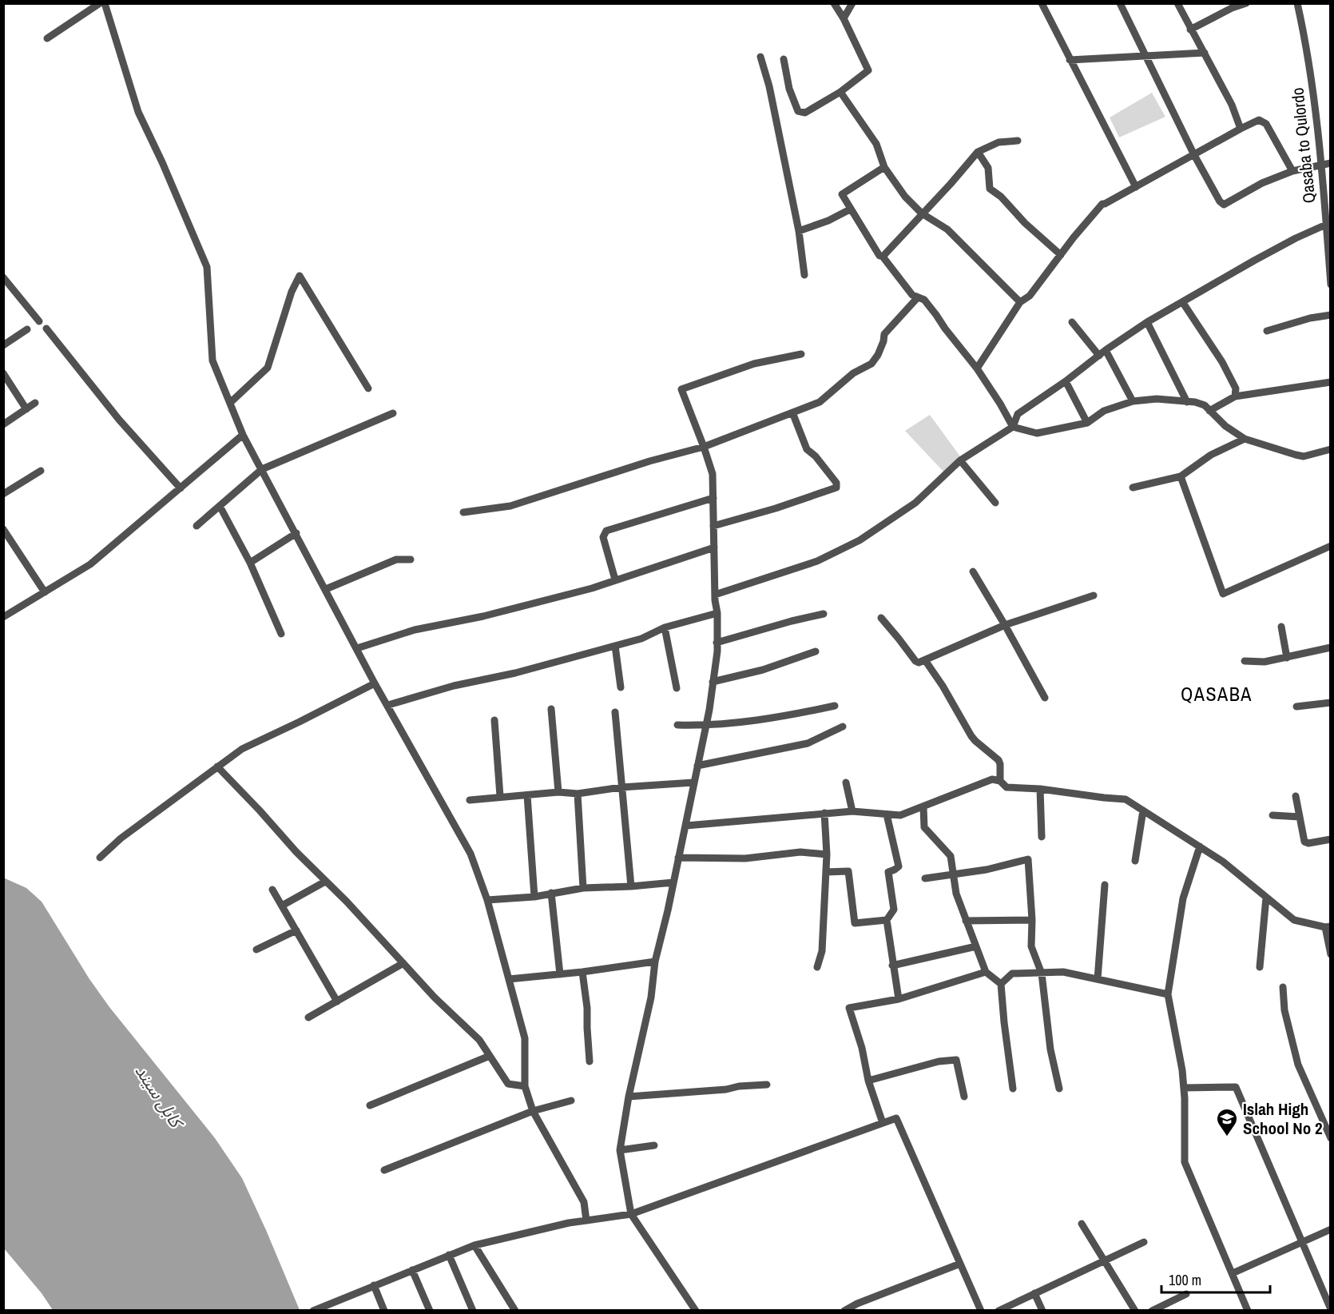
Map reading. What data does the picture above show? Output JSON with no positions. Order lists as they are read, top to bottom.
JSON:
{
  "streets": {
    "street": ["Qasaba to Qulordo"]
  },
  "districts": ["QASABA"],
  "water": ["کابل سيند"],
  "places": {
    "school or university": ["Islah High School No 2"]
  },
  "scale_bar": "100 m"
}
